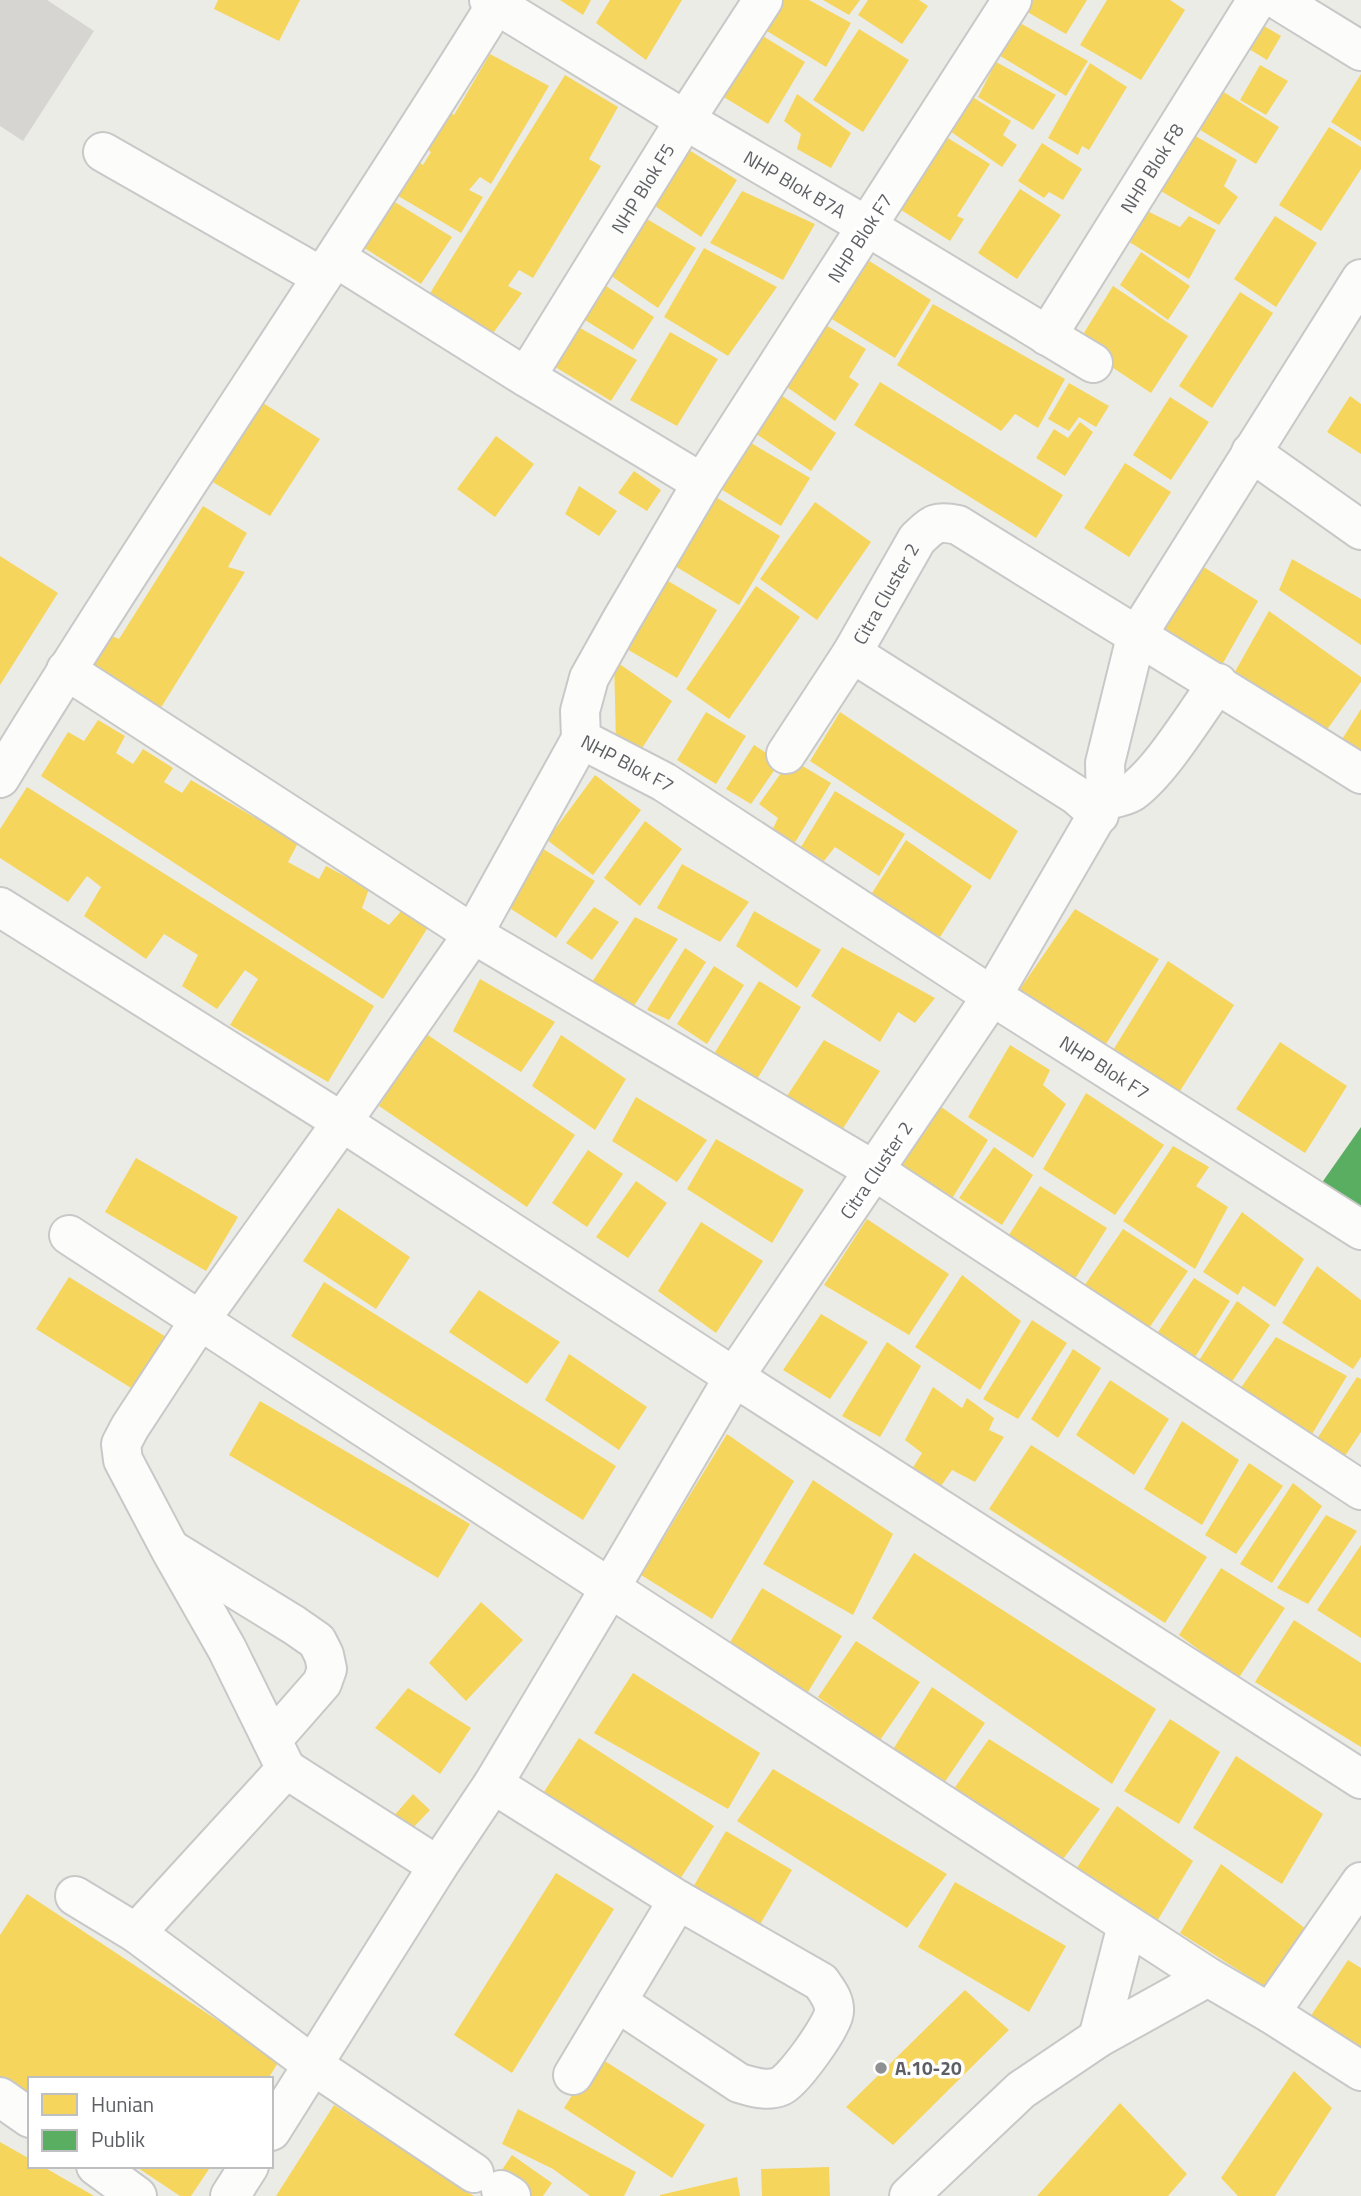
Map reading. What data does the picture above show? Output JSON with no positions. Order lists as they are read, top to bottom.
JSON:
{
  "streets": {
    "street": [
      "NHP Blok F8",
      "NHP Blok B7A",
      "NHP Blok F5",
      "NHP Blok F7",
      "Citra Cluster 2"
    ]
  },
  "crossings": [
    ["NHP Blok F8", "NHP Blok B7A"],
    ["NHP Blok B7A", "NHP Blok F5"],
    ["NHP Blok B7A", "NHP Blok F7"],
    ["NHP Blok F7", "Citra Cluster 2"]
  ],
  "places": ["A.10-20"],
  "legend": ["Hunian", "Publik"]
}
